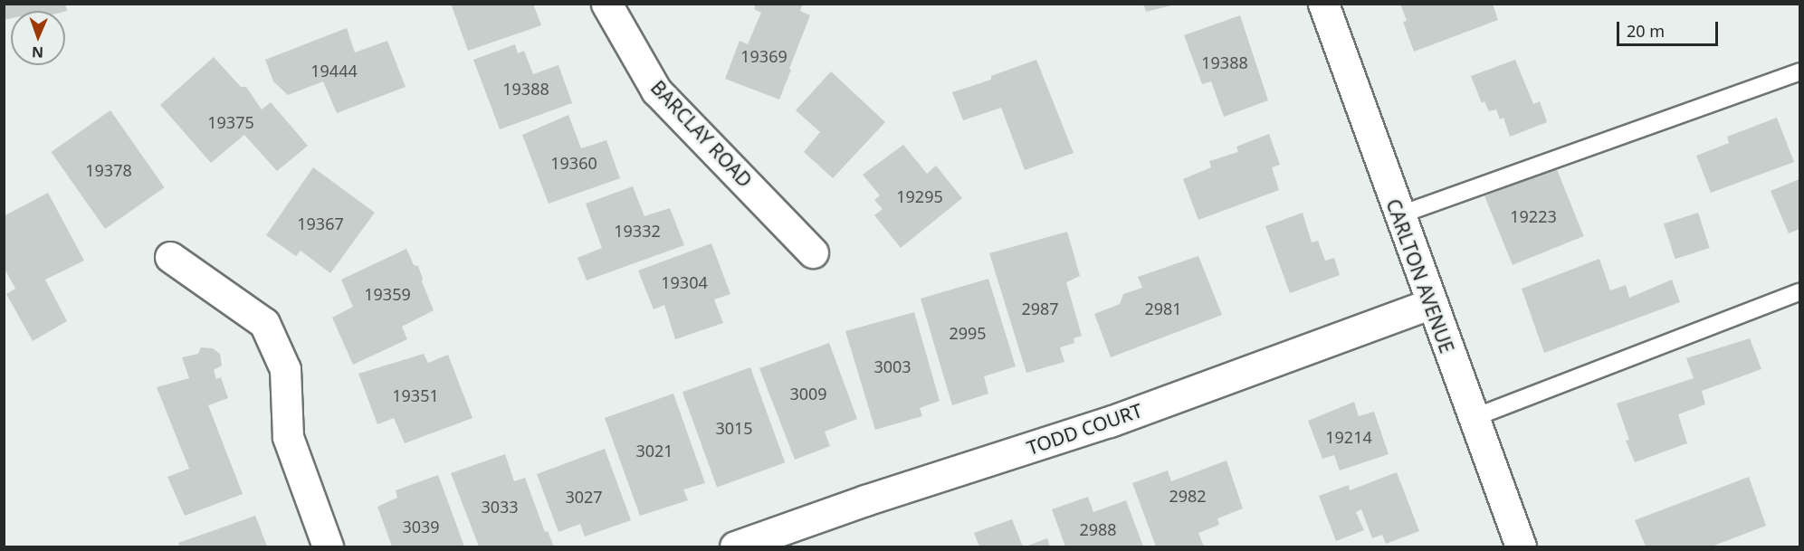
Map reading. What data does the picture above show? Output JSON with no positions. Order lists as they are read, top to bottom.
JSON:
{
  "streets": {
    "street": ["BARCLAY ROAD", "CARLTON AVENUE", "TODD COURT"]
  },
  "crossings": [
    ["CARLTON AVENUE", "TODD COURT"]
  ],
  "house_numbers": [
    "19369",
    "19388",
    "19444",
    "19388",
    "19375",
    "19360",
    "19378",
    "19295",
    "19223",
    "19367",
    "19332",
    "19304",
    "19359",
    "2987",
    "2981",
    "2995",
    "3003",
    "3009",
    "19351",
    "3015",
    "19214",
    "3021",
    "2982",
    "3027",
    "3033",
    "3039",
    "2988"
  ],
  "scale_bar": "20 m",
  "north": "bottom"
}
